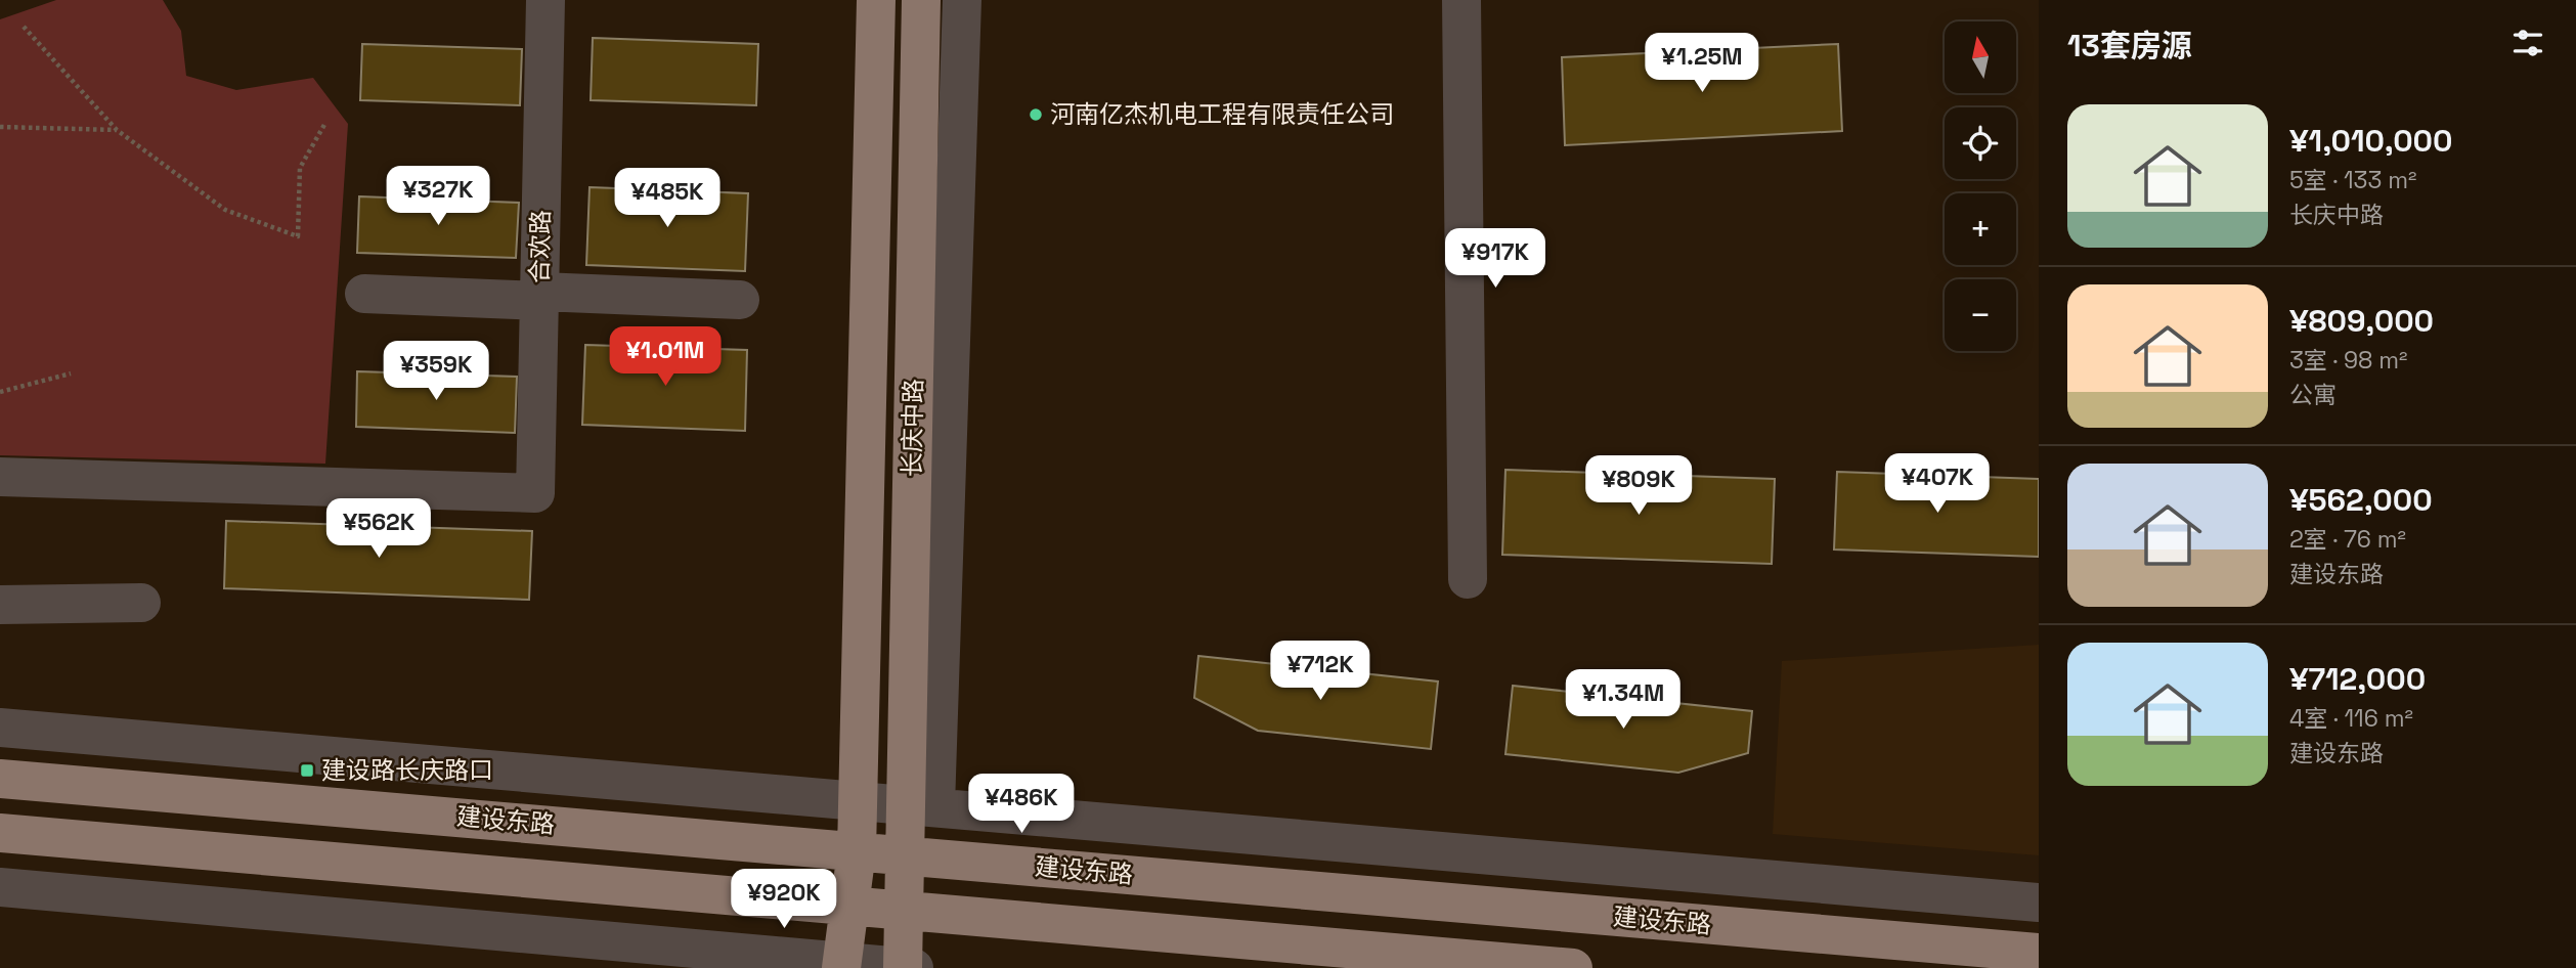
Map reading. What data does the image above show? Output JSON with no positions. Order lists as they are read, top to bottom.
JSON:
{
  "streets": {
    "main road": ["长庆中路", "建设东路"],
    "street": ["合欢路"]
  },
  "crossings": [
    ["长庆中路", "建设东路"]
  ],
  "places": {
    "other": ["河南亿杰机电工程有限责任公司"],
    "transit": ["建设路长庆路口"]
  },
  "north": "top",
  "page": {
    "heading": "13套房源",
    "map_buttons": ["+", "−"],
    "price": [
      "¥1.25M",
      "¥327K",
      "¥485K",
      "¥917K",
      "¥1.01M",
      "¥359K",
      "¥407K",
      "¥809K",
      "¥562K",
      "¥712K",
      "¥1.34M",
      "¥486K",
      "¥920K"
    ],
    "list": [
      {
        "name": "¥1,010,000",
        "note": "5室 · 133 m² · 长庆中路"
      },
      {
        "name": "¥809,000",
        "note": "3室 · 98 m² · 公寓"
      },
      {
        "name": "¥562,000",
        "note": "2室 · 76 m² · 建设东路"
      },
      {
        "name": "¥712,000",
        "note": "4室 · 116 m² · 建设东路"
      }
    ]
  }
}
